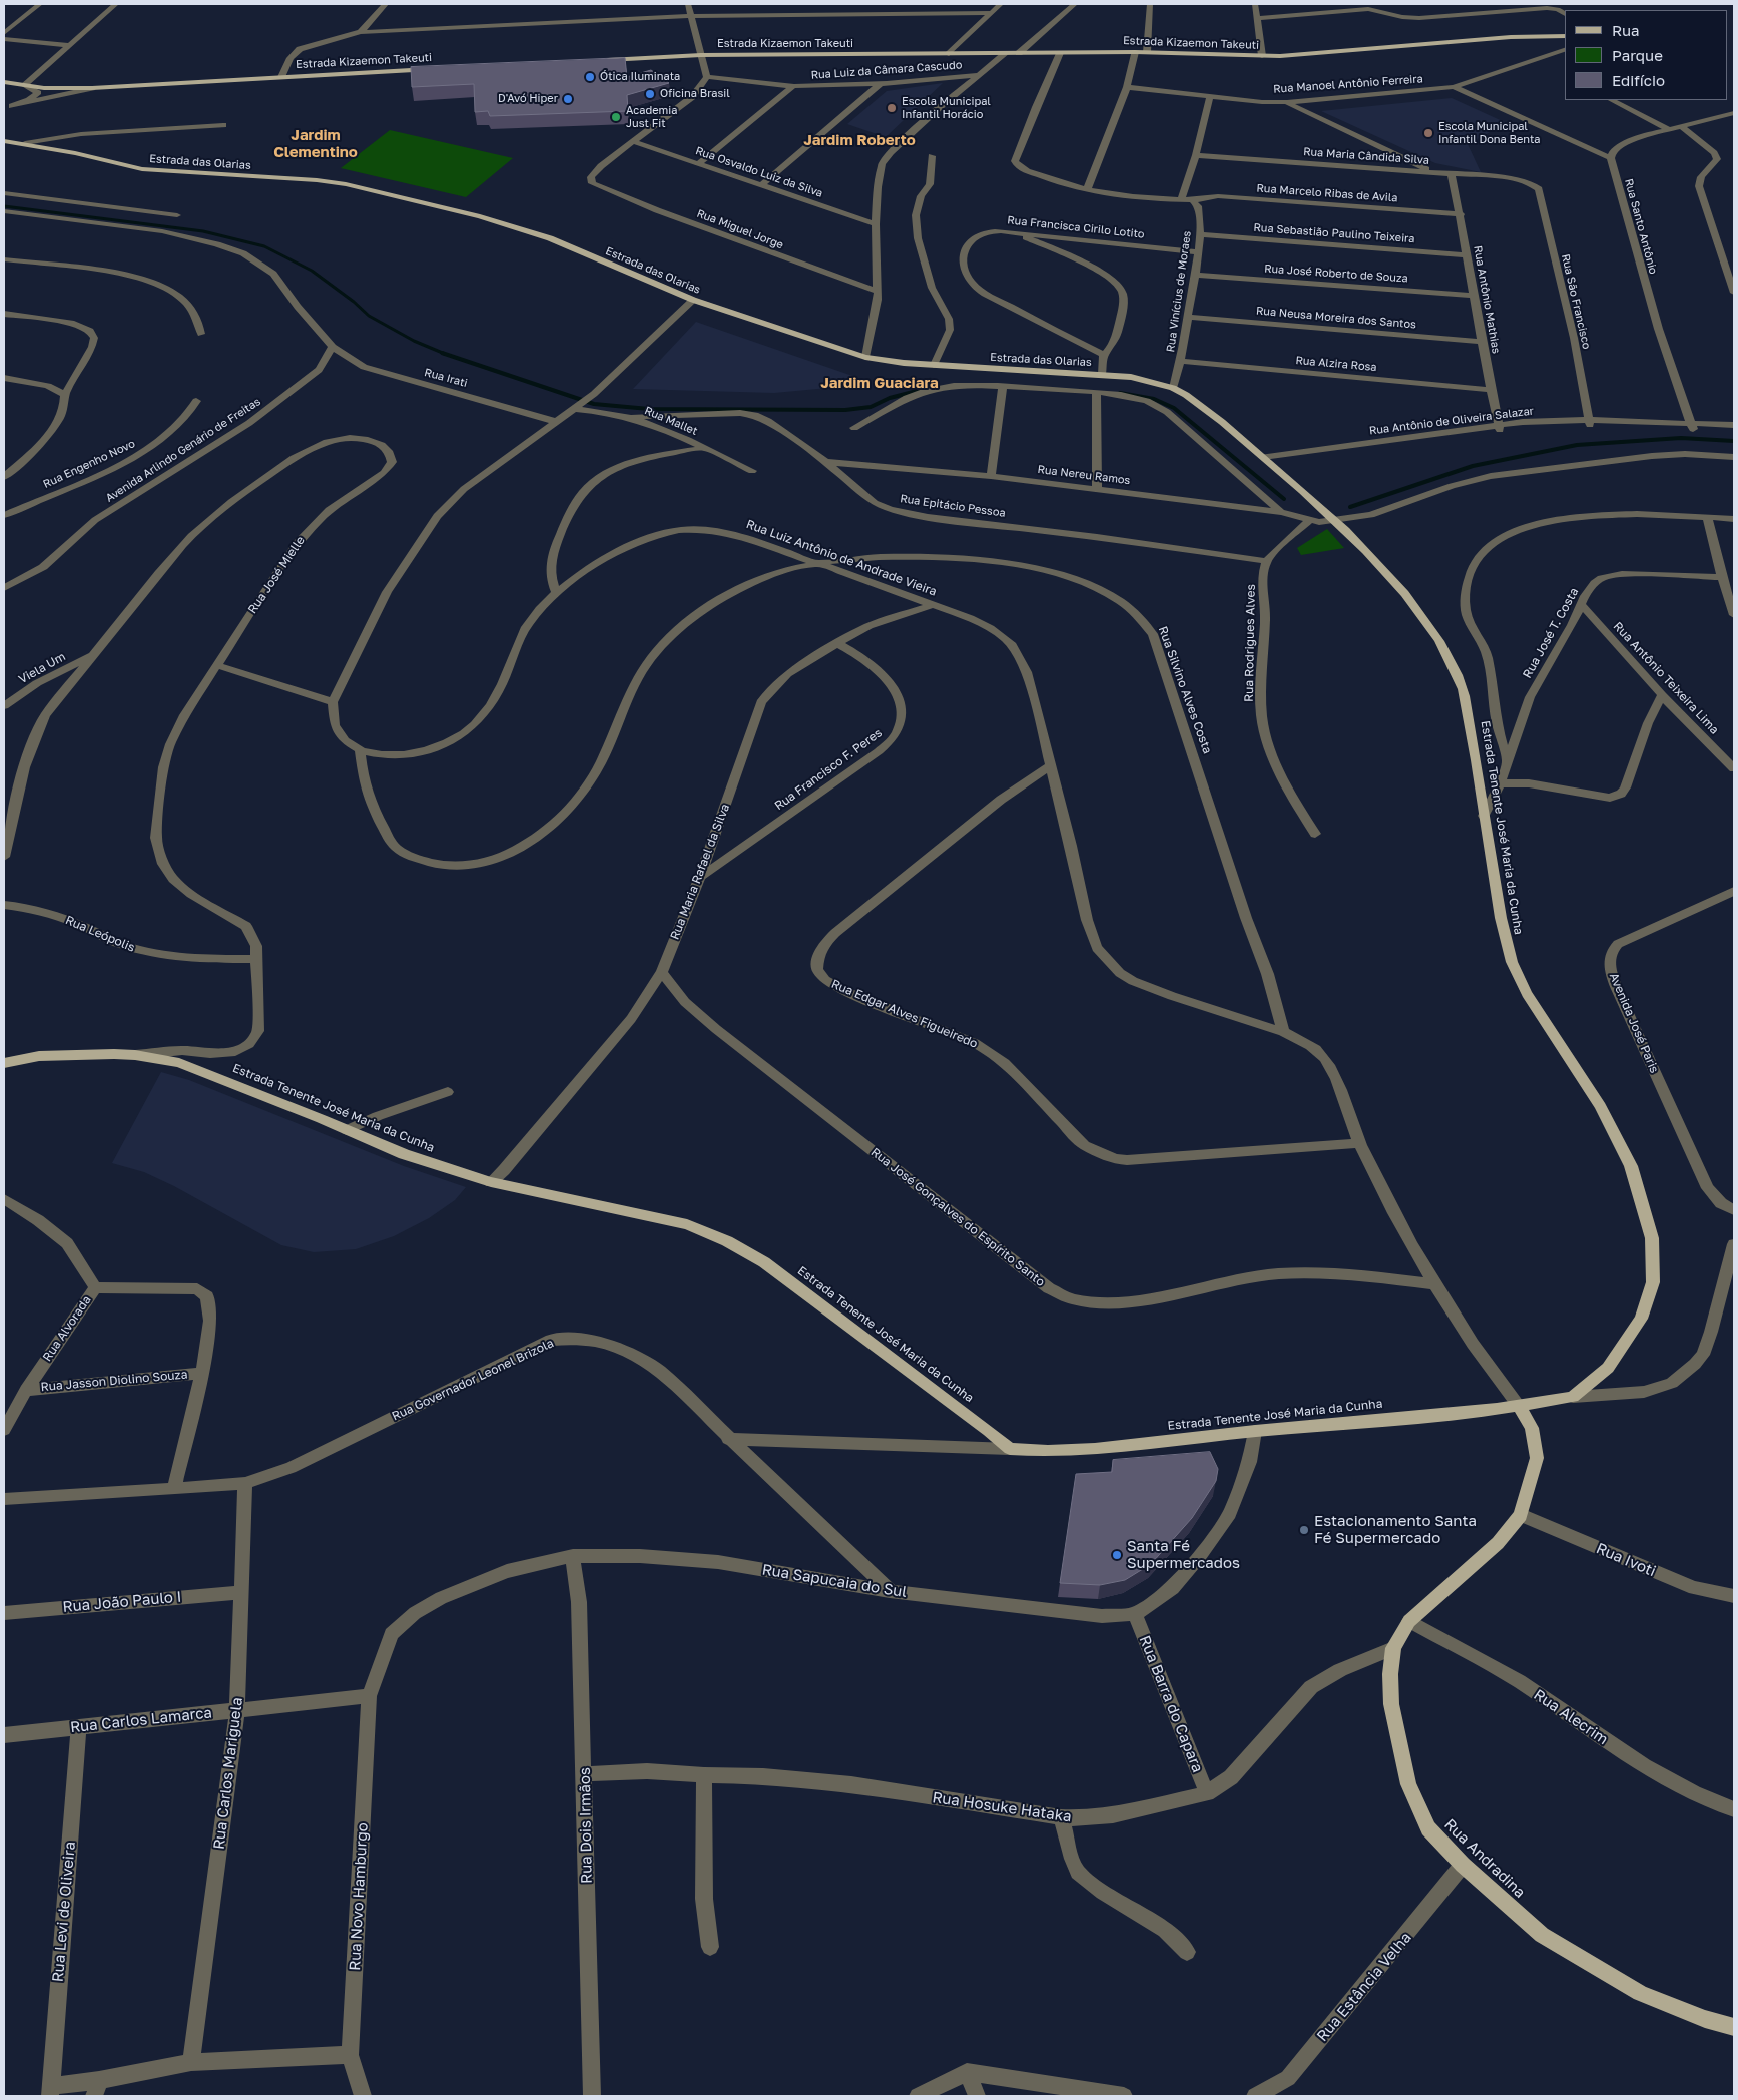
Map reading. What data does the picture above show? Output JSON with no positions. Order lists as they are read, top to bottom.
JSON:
{
  "streets": {
    "main road": [
      "Estrada Kizaemon Takeuti",
      "Estrada das Olarias",
      "Estrada Tenente José Maria da Cunha",
      "Rua Andradina"
    ],
    "street": [
      "Rua Luiz da Câmara Cascudo",
      "Rua Manoel Antônio Ferreira",
      "Rua Maria Cândida Silva",
      "Rua Osvaldo Luiz da Silva",
      "Rua Marcelo Ribas de Avila",
      "Rua Santo Antônio",
      "Rua Francisca Cirilo Lotito",
      "Rua Miguel Jorge",
      "Rua Sebastião Paulino Teixeira",
      "Rua José Roberto de Souza",
      "Rua Vinícius de Moraes",
      "Rua Antônio Mathias",
      "Rua São Francisco",
      "Rua Neusa Moreira dos Santos",
      "Rua Alzira Rosa",
      "Rua Irati",
      "Rua Mallet",
      "Rua Antônio de Oliveira Salazar",
      "Avenida Arlindo Genário de Freitas",
      "Rua Engenho Novo",
      "Rua Nereu Ramos",
      "Rua Epitácio Pessoa",
      "Rua Luiz Antônio de Andrade Vieira",
      "Rua José Mielle",
      "Rua José T. Costa",
      "Rua Rodrigues Alves",
      "Viela Um",
      "Rua Antônio Teixeira Lima",
      "Rua Silvino Alves Costa",
      "Rua Francisco F. Peres",
      "Rua Maria Rafael da Silva",
      "Rua Leópolis",
      "Rua Edgar Alves Figueiredo",
      "Avenida José Paris",
      "Rua José Gonçalves do Espírito Santo",
      "Rua Alvorada",
      "Rua Governador Leonel Brizola",
      "Rua Jasson Diolino Souza",
      "Rua Ivoti",
      "Rua Sapucaia do Sul",
      "Rua João Paulo I",
      "Rua Barra do Capara",
      "Rua Alecrim",
      "Rua Carlos Lamarca",
      "Rua Carlos Mariguela",
      "Rua Hosuke Hataka",
      "Rua Dois Irmãos",
      "Rua Novo Hamburgo",
      "Rua Levi de Oliveira",
      "Rua Estância Velha"
    ]
  },
  "crossings": [
    ["Estrada Kizaemon Takeuti", "Rua Marcelo Ribas de Avila"],
    ["Rua Maria Cândida Silva", "Rua Antônio Mathias"],
    ["Rua Maria Cândida Silva", "Rua São Francisco"],
    ["Estrada das Olarias", "Rua Vinícius de Moraes"],
    ["Estrada das Olarias", "Rua Antônio de Oliveira Salazar"],
    ["Estrada das Olarias", "Estrada Tenente José Maria da Cunha"],
    ["Rua Osvaldo Luiz da Silva", "Rua Miguel Jorge"],
    ["Rua Marcelo Ribas de Avila", "Rua Vinícius de Moraes"],
    ["Rua Marcelo Ribas de Avila", "Rua Antônio Mathias"],
    ["Rua Santo Antônio", "Rua Antônio de Oliveira Salazar"],
    ["Rua Francisca Cirilo Lotito", "Rua Vinícius de Moraes"],
    ["Rua Sebastião Paulino Teixeira", "Rua Vinícius de Moraes"],
    ["Rua Sebastião Paulino Teixeira", "Rua Antônio Mathias"],
    ["Rua José Roberto de Souza", "Rua Vinícius de Moraes"],
    ["Rua José Roberto de Souza", "Rua Antônio Mathias"],
    ["Rua Vinícius de Moraes", "Rua Neusa Moreira dos Santos"],
    ["Rua Vinícius de Moraes", "Rua Alzira Rosa"],
    ["Rua Antônio Mathias", "Rua Neusa Moreira dos Santos"],
    ["Rua Antônio Mathias", "Rua Alzira Rosa"],
    ["Rua Antônio Mathias", "Rua Antônio de Oliveira Salazar"],
    ["Rua São Francisco", "Rua Antônio de Oliveira Salazar"],
    ["Rua Irati", "Rua Mallet"],
    ["Rua Irati", "Avenida Arlindo Genário de Freitas"],
    ["Rua Mallet", "Rua Epitácio Pessoa"],
    ["Rua Antônio de Oliveira Salazar", "Estrada Tenente José Maria da Cunha"],
    ["Rua Nereu Ramos", "Rua Epitácio Pessoa"],
    ["Rua Nereu Ramos", "Estrada Tenente José Maria da Cunha"],
    ["Rua Epitácio Pessoa", "Rua Rodrigues Alves"],
    ["Rua Luiz Antônio de Andrade Vieira", "Rua Silvino Alves Costa"],
    ["Rua Luiz Antônio de Andrade Vieira", "Estrada Tenente José Maria da Cunha"],
    ["Rua Luiz Antônio de Andrade Vieira", "Rua Maria Rafael da Silva"],
    ["Rua Luiz Antônio de Andrade Vieira", "Rua Edgar Alves Figueiredo"],
    ["Rua Luiz Antônio de Andrade Vieira", "Rua José Gonçalves do Espírito Santo"],
    ["Rua Luiz Antônio de Andrade Vieira", "Rua Andradina"],
    ["Rua José Mielle", "Viela Um"],
    ["Rua José Mielle", "Estrada Tenente José Maria da Cunha"],
    ["Rua José Mielle", "Rua Leópolis"],
    ["Rua José T. Costa", "Rua Antônio Teixeira Lima"],
    ["Rua José T. Costa", "Estrada Tenente José Maria da Cunha"],
    ["Rua Francisco F. Peres", "Rua Maria Rafael da Silva"],
    ["Estrada Tenente José Maria da Cunha", "Rua Maria Rafael da Silva"],
    ["Estrada Tenente José Maria da Cunha", "Rua Andradina"],
    ["Rua Maria Rafael da Silva", "Rua José Gonçalves do Espírito Santo"],
    ["Rua Alvorada", "Rua Jasson Diolino Souza"],
    ["Rua Governador Leonel Brizola", "Rua Sapucaia do Sul"],
    ["Rua Governador Leonel Brizola", "Rua Carlos Mariguela"],
    ["Rua Ivoti", "Rua Andradina"],
    ["Rua Sapucaia do Sul", "Rua Barra do Capara"],
    ["Rua Sapucaia do Sul", "Rua Carlos Lamarca"],
    ["Rua Sapucaia do Sul", "Rua Dois Irmãos"],
    ["Rua Sapucaia do Sul", "Rua Novo Hamburgo"],
    ["Rua João Paulo I", "Rua Carlos Mariguela"],
    ["Rua Barra do Capara", "Rua Hosuke Hataka"],
    ["Rua Alecrim", "Rua Andradina"],
    ["Rua Carlos Lamarca", "Rua Carlos Mariguela"],
    ["Rua Carlos Lamarca", "Rua Novo Hamburgo"],
    ["Rua Carlos Lamarca", "Rua Levi de Oliveira"],
    ["Rua Hosuke Hataka", "Rua Dois Irmãos"],
    ["Rua Hosuke Hataka", "Rua Andradina"],
    ["Rua Andradina", "Rua Estância Velha"]
  ],
  "districts": ["Jardim Clementino", "Jardim Roberto", "Jardim Guaciara"],
  "places": [
    "Ótica Iluminata",
    "Oficina Brasil",
    "D'Avó Hiper",
    "Escola Municipal Infantil Horácio",
    "Academia Just Fit",
    "Escola Municipal Infantil Dona Benta",
    "Estacionamento Santa Fé Supermercado",
    "Santa Fé Supermercados"
  ],
  "legend": ["Rua", "Parque", "Edifício"]
}
